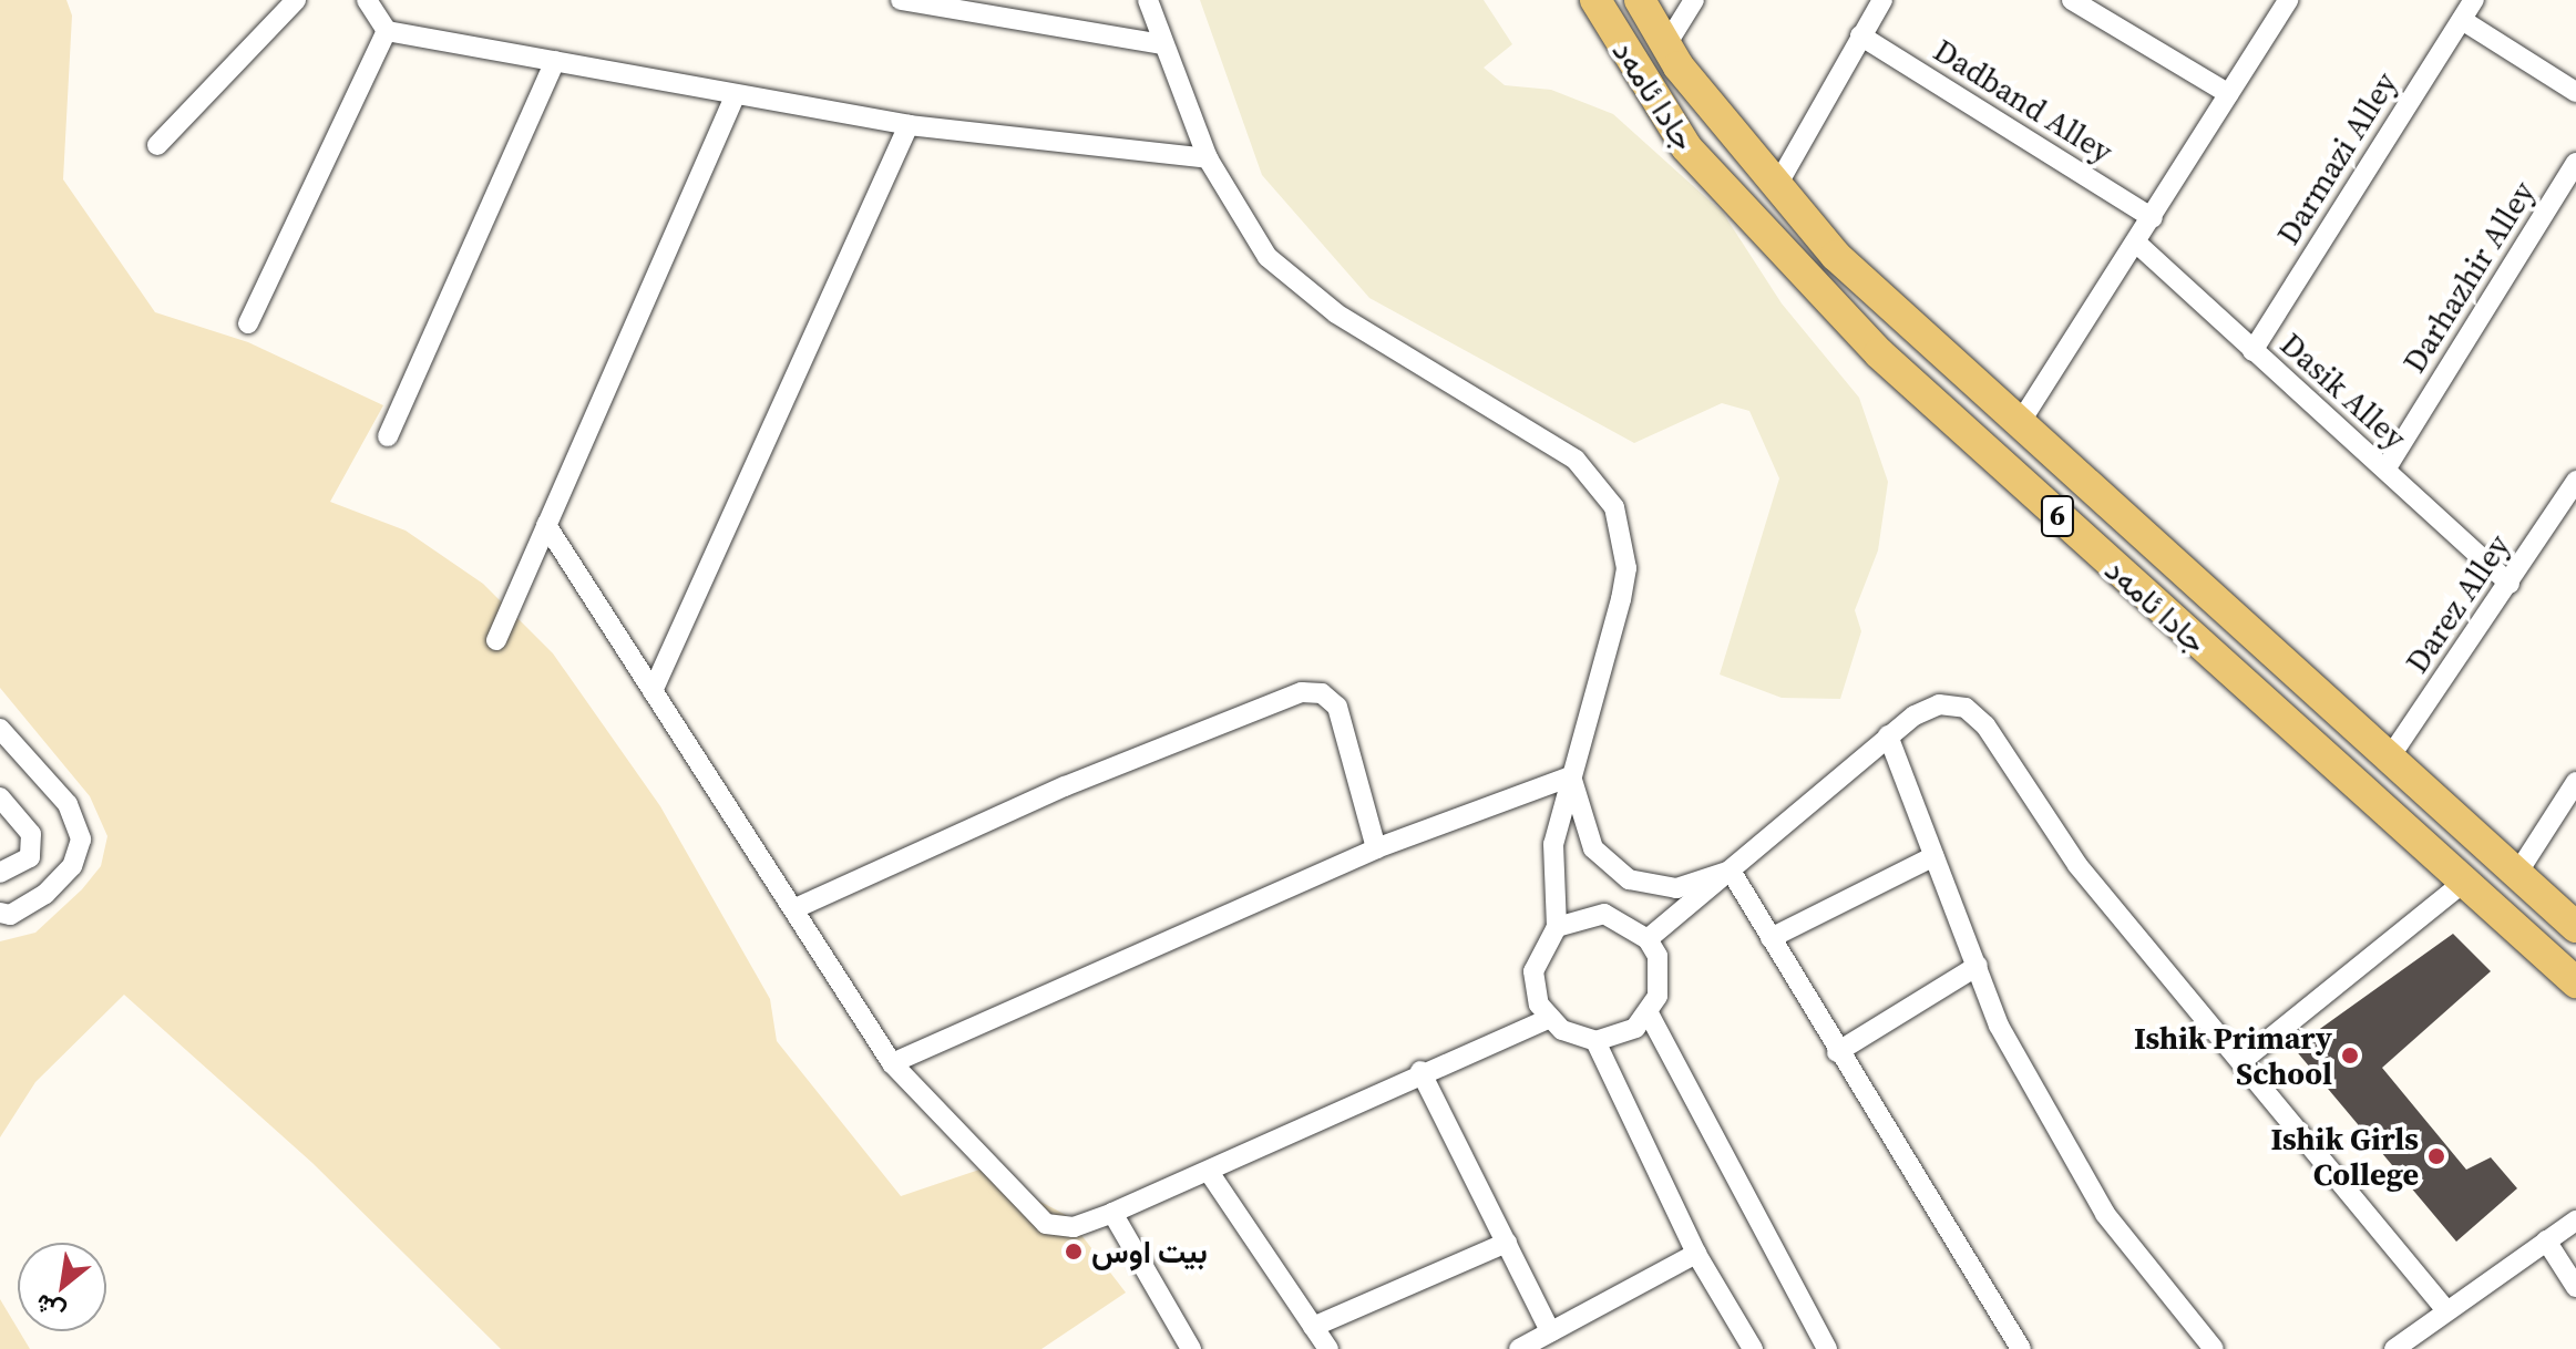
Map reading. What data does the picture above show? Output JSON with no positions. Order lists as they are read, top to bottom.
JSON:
{
  "streets": {
    "main road": ["جادا ئامەد", "6"],
    "street": [
      "Dadband Alley",
      "Darmazi Alley",
      "Darhazhir Alley",
      "Dasik Alley",
      "Darez Alley"
    ]
  },
  "crossings": [
    ["جادا ئامەد", "Darez Alley"],
    ["Darmazi Alley", "Dasik Alley"],
    ["Darhazhir Alley", "Dasik Alley"],
    ["Dasik Alley", "Darez Alley"]
  ],
  "places": ["Ishik Primary School", "Ishik Girls College", "بيت اوس"],
  "north": "bottom left"
}
